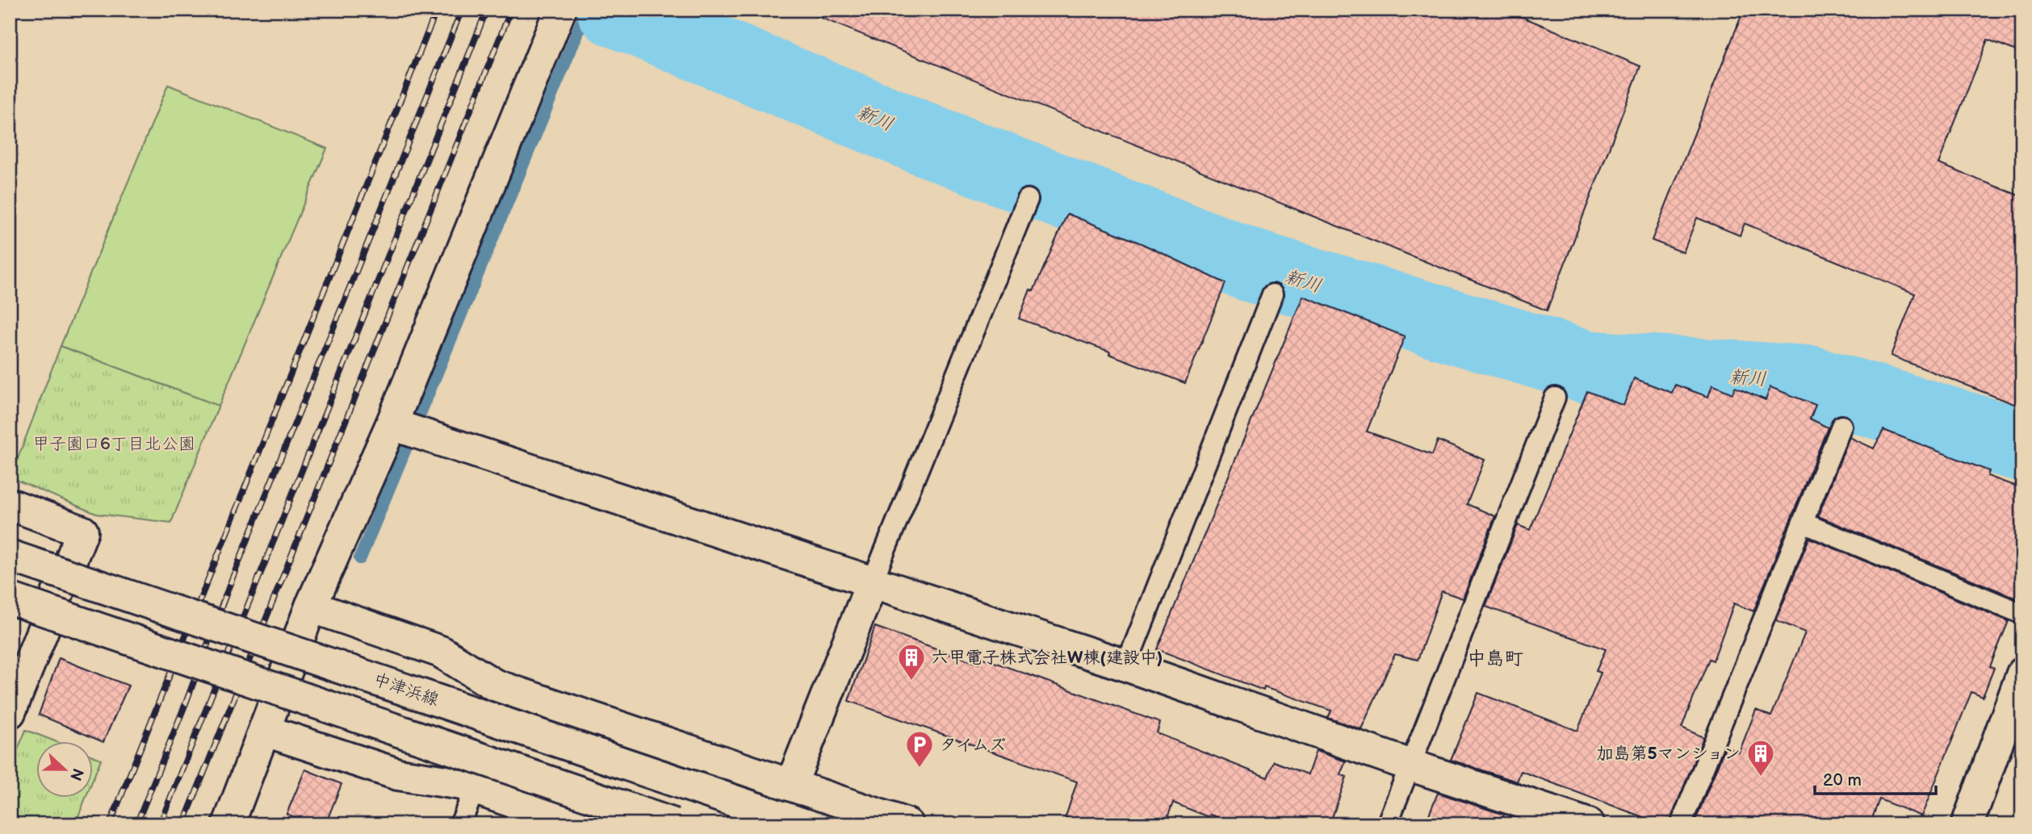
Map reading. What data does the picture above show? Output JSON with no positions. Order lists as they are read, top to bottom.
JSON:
{
  "streets": {
    "street": ["中津浜線"]
  },
  "districts": ["中島町"],
  "water": ["新川"],
  "parks": ["甲子園口6丁目北公園"],
  "places": {
    "building": ["六甲電子株式会社W棟(建設中)", "加島第5マンション"],
    "parking": ["タイムズ"]
  },
  "scale_bar": "20 m",
  "north": "right"
}
